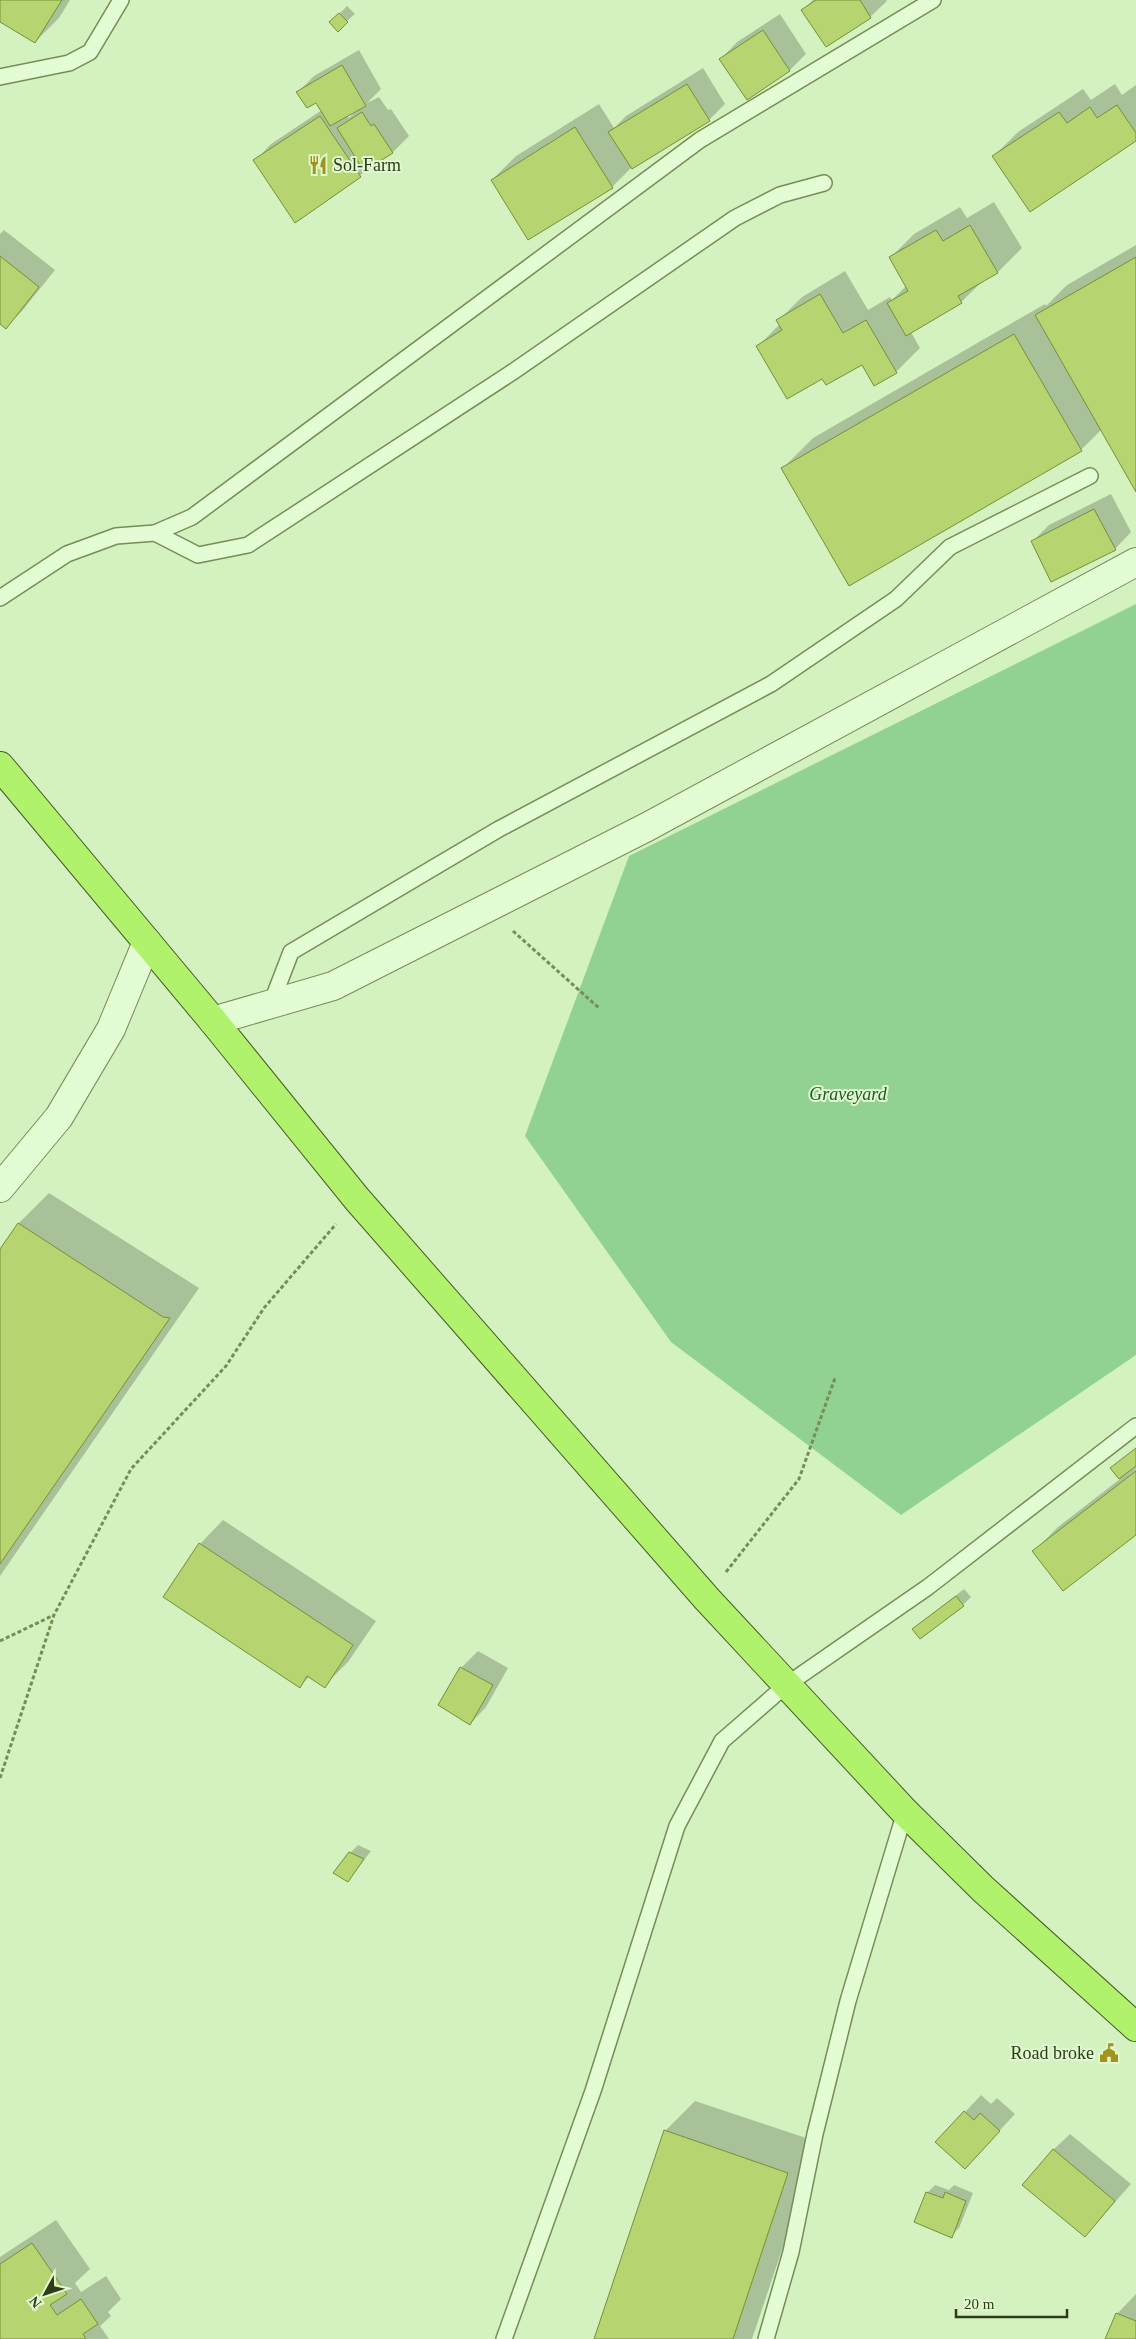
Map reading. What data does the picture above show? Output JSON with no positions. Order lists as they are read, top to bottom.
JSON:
{
  "parks": ["Graveyard"],
  "places": {
    "restaurant": ["Sol-Farm"],
    "public building": ["Road broke"]
  },
  "scale_bar": "20 m",
  "north": "bottom left"
}
